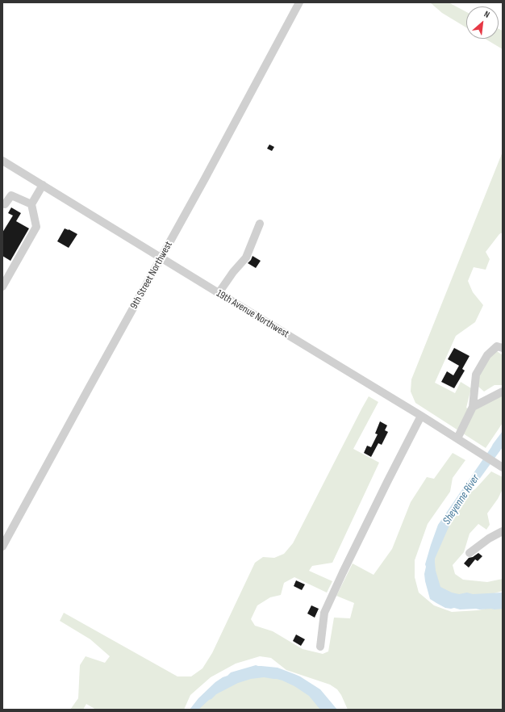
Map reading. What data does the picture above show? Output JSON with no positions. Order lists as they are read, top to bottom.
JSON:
{
  "streets": {
    "street": ["9th Street Northwest", "19th Avenue Northwest"]
  },
  "crossings": [
    ["9th Street Northwest", "19th Avenue Northwest"]
  ],
  "water": ["Sheyenne River"],
  "north": "top right"
}
